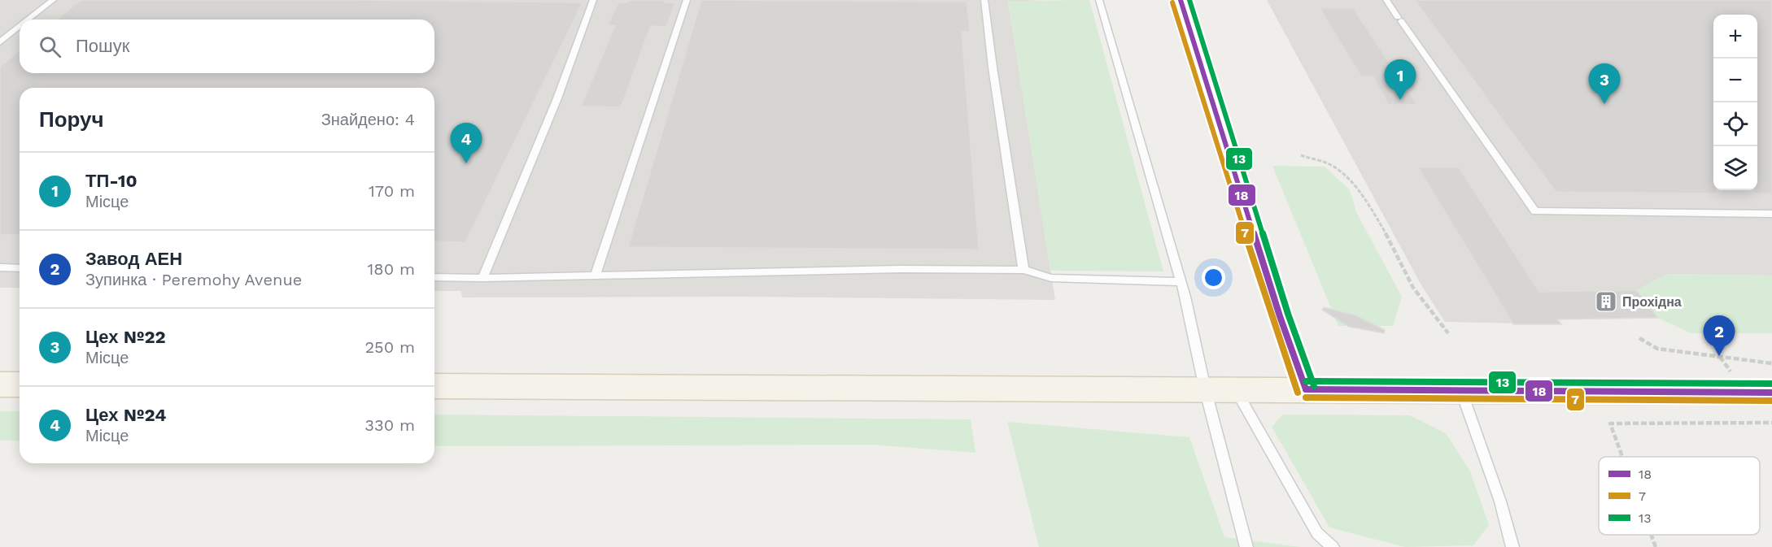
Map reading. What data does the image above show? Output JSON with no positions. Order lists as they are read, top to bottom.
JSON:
{
  "places": {
    "building": ["Прохідна"]
  },
  "lines": ["transit line 18", "transit line 13", "transit line 7"],
  "legend": ["18", "7", "13"],
  "page": {
    "map_buttons": ["+", "−"],
    "search": "Пошук",
    "pins": [
      "1",
      "3",
      "4",
      "2"
    ],
    "heading": ["Поруч", "Знайдено: 4"],
    "list": [
      {
        "mark": "1",
        "name": "ТП-10",
        "note": "Місце",
        "value": "170 m"
      },
      {
        "mark": "2",
        "name": "Завод АЕН",
        "note": "Зупинка · Peremohy Avenue",
        "value": "180 m"
      },
      {
        "mark": "3",
        "name": "Цех №22",
        "note": "Місце",
        "value": "250 m"
      },
      {
        "mark": "4",
        "name": "Цех №24",
        "note": "Місце",
        "value": "330 m"
      }
    ]
  }
}
